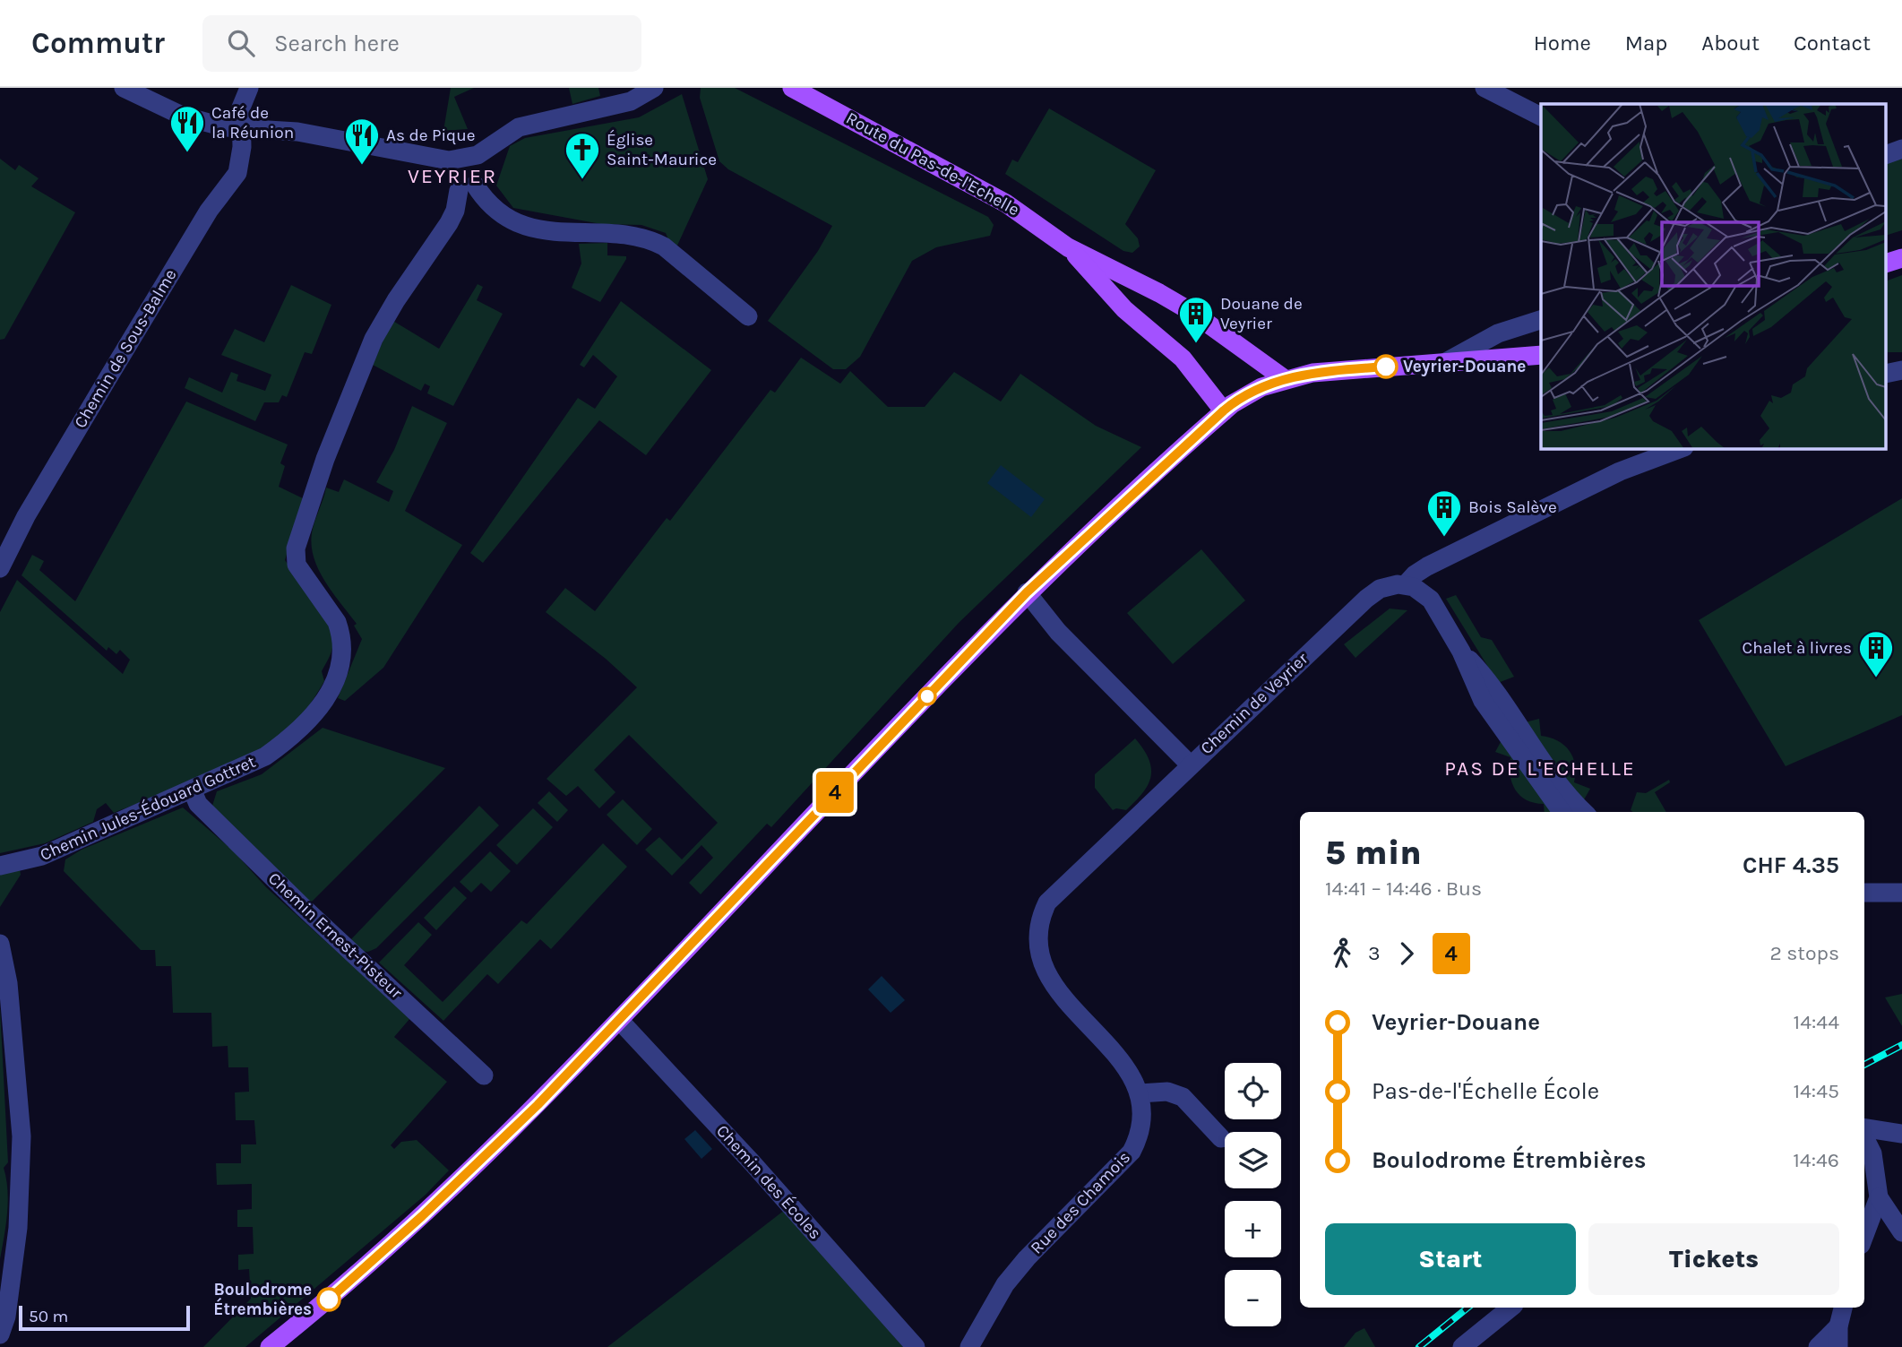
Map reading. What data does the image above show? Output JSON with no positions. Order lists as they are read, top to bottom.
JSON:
{
  "streets": {
    "main road": ["Route du Pas-de-l'Echelle"],
    "street": [
      "Chemin de Sous-Balme",
      "Chemin de Veyrier",
      "Chemin Jules-Édouard Gottret",
      "Chemin Ernest-Pisteur",
      "Chemin des Écoles",
      "Rue des Chamois"
    ]
  },
  "crossings": [
    ["Chemin de Veyrier", "Rue des Chamois"],
    ["Chemin Jules-Édouard Gottret", "Chemin Ernest-Pisteur"]
  ],
  "districts": ["VEYRIER", "PAS DE L'ECHELLE"],
  "places": {
    "restaurant": ["Café de la Réunion", "As de Pique"],
    "church": ["Église Saint-Maurice"],
    "building": ["Douane de Veyrier", "Bois Salève", "Chalet à livres"],
    "other": ["Veyrier-Douane", "Boulodrome Étrembières"]
  },
  "lines": ["bus line 4"],
  "scale_bar": "50 m",
  "page": {
    "header": "Commutr",
    "search": "Search here",
    "nav": [
      "Home",
      "Map",
      "About",
      "Contact"
    ],
    "on_map": "4",
    "heading": ["5 min", "14:41 – 14:46 · Bus", "CHF 4.35"],
    "legs": ["3", "4", "2 stops"],
    "list": [
      {
        "name": "Veyrier-Douane",
        "value": "14:44"
      },
      {
        "name": "Pas-de-l'Échelle École",
        "value": "14:45"
      },
      {
        "name": "Boulodrome Étrembières",
        "value": "14:46"
      }
    ],
    "map_buttons": ["+", "−"],
    "buttons": ["Start", "Tickets"],
    "scale": "50 m"
  }
}
